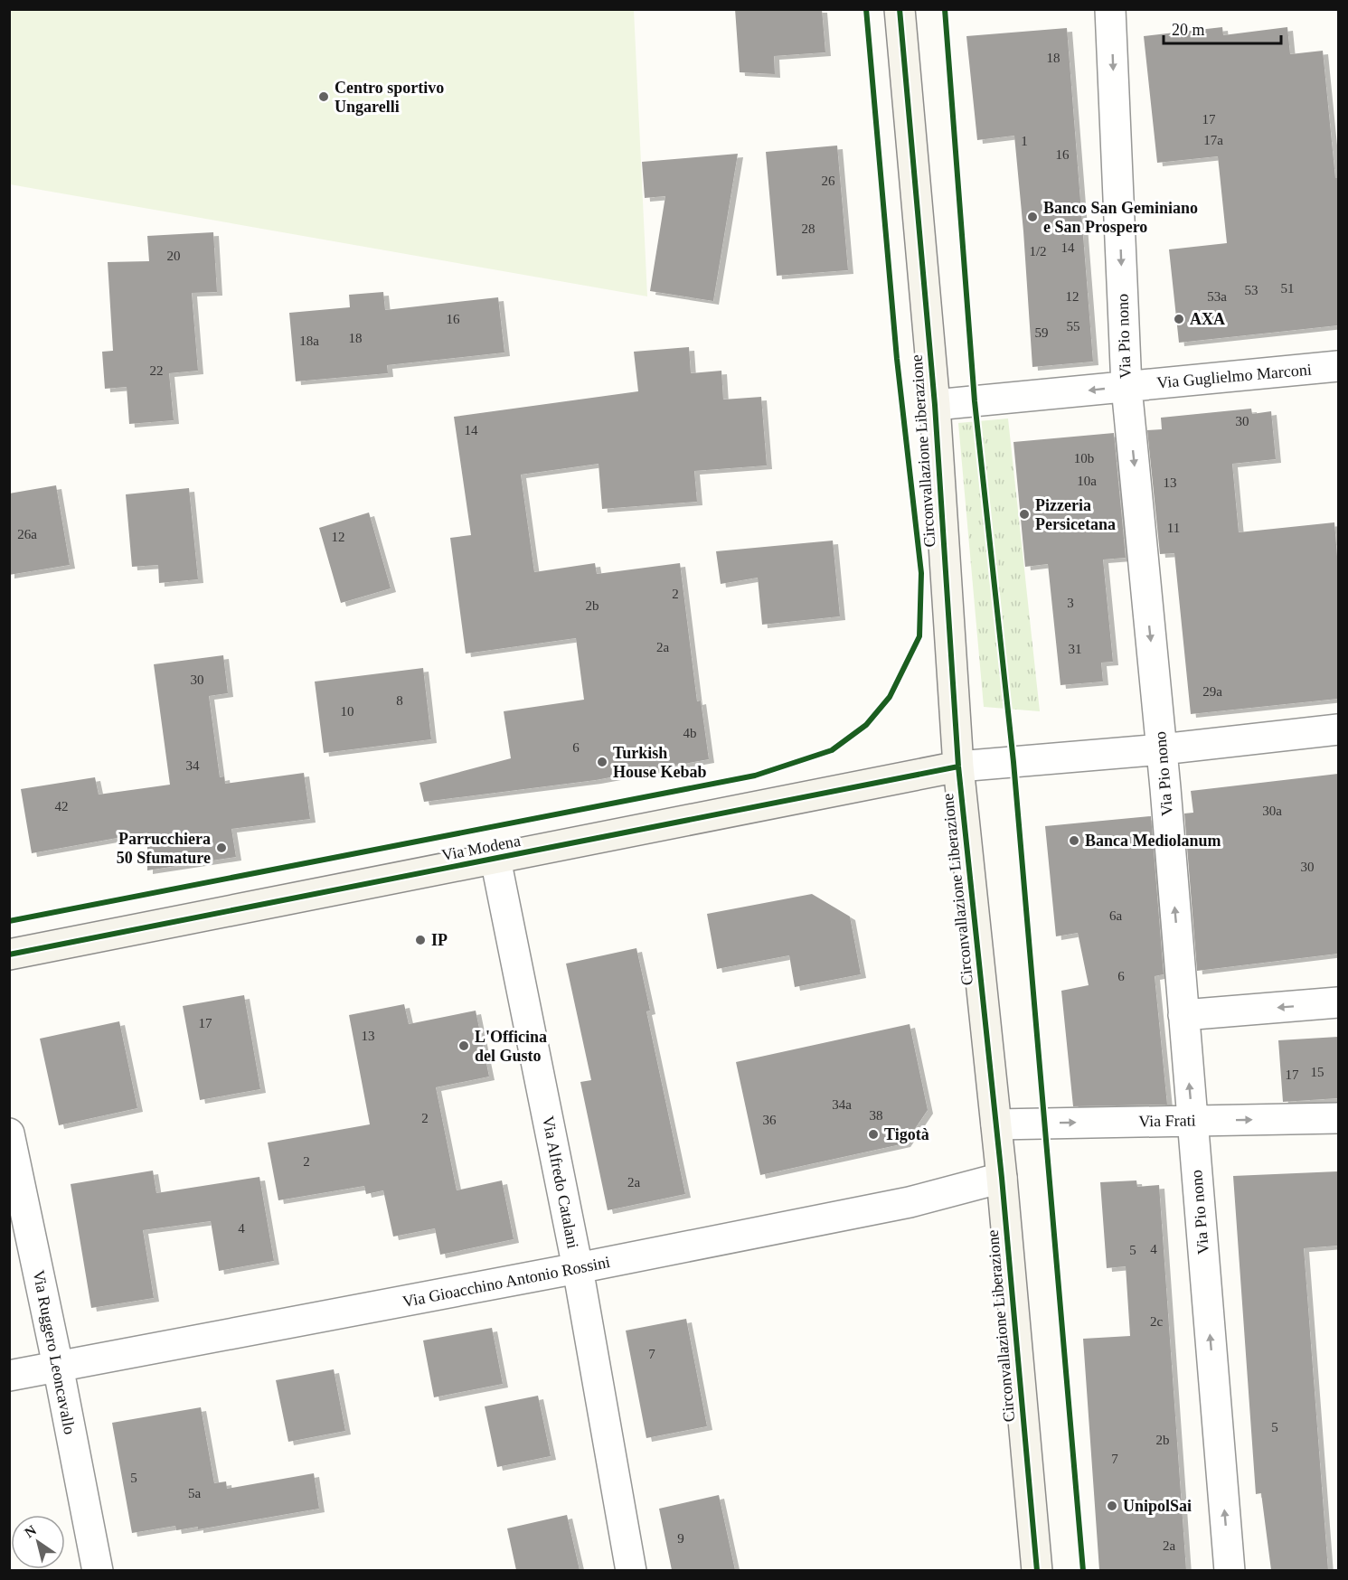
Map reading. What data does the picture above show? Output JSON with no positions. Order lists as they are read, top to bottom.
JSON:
{
  "streets": {
    "main road": ["Circonvallazione Liberazione", "Via Modena"],
    "street": [
      "Via Pio nono",
      "Via Guglielmo Marconi",
      "Via Frati",
      "Via Alfredo Catalani",
      "Via Gioacchino Antonio Rossini",
      "Via Ruggero Leoncavallo"
    ]
  },
  "crossings": [
    ["Via Pio nono", "Via Guglielmo Marconi"],
    ["Via Pio nono", "Via Frati"],
    ["Via Guglielmo Marconi", "Circonvallazione Liberazione"],
    ["Circonvallazione Liberazione", "Via Modena"],
    ["Circonvallazione Liberazione", "Via Frati"],
    ["Circonvallazione Liberazione", "Via Gioacchino Antonio Rossini"],
    ["Via Modena", "Via Alfredo Catalani"],
    ["Via Alfredo Catalani", "Via Gioacchino Antonio Rossini"],
    ["Via Gioacchino Antonio Rossini", "Via Ruggero Leoncavallo"]
  ],
  "one_way": ["Via Guglielmo Marconi"],
  "places": [
    "Centro sportivo Ungarelli",
    "Banco San Geminiano e San Prospero",
    "AXA",
    "Pizzeria Persicetana",
    "Turkish House Kebab",
    "Banca Mediolanum",
    "Parrucchiera 50 Sfumature",
    "IP",
    "L'Officina del Gusto",
    "Tigotà",
    "UnipolSai"
  ],
  "house_numbers": [
    "18",
    "17",
    "17a",
    "1",
    "16",
    "26",
    "28",
    "14",
    "1/2",
    "20",
    "51",
    "53",
    "12",
    "53a",
    "16",
    "55",
    "59",
    "18",
    "18a",
    "22",
    "30",
    "14",
    "10b",
    "10a",
    "13",
    "11",
    "26a",
    "12",
    "2",
    "3",
    "2b",
    "2a",
    "31",
    "30",
    "29a",
    "8",
    "10",
    "4b",
    "6",
    "34",
    "42",
    "30a",
    "30",
    "6a",
    "6",
    "17",
    "13",
    "15",
    "17",
    "34a",
    "38",
    "2",
    "36",
    "2",
    "2a",
    "4",
    "4",
    "5",
    "2c",
    "7",
    "5",
    "2b",
    "7",
    "5",
    "5a",
    "9",
    "2a"
  ],
  "scale_bar": "20 m",
  "north": "top left"
}
